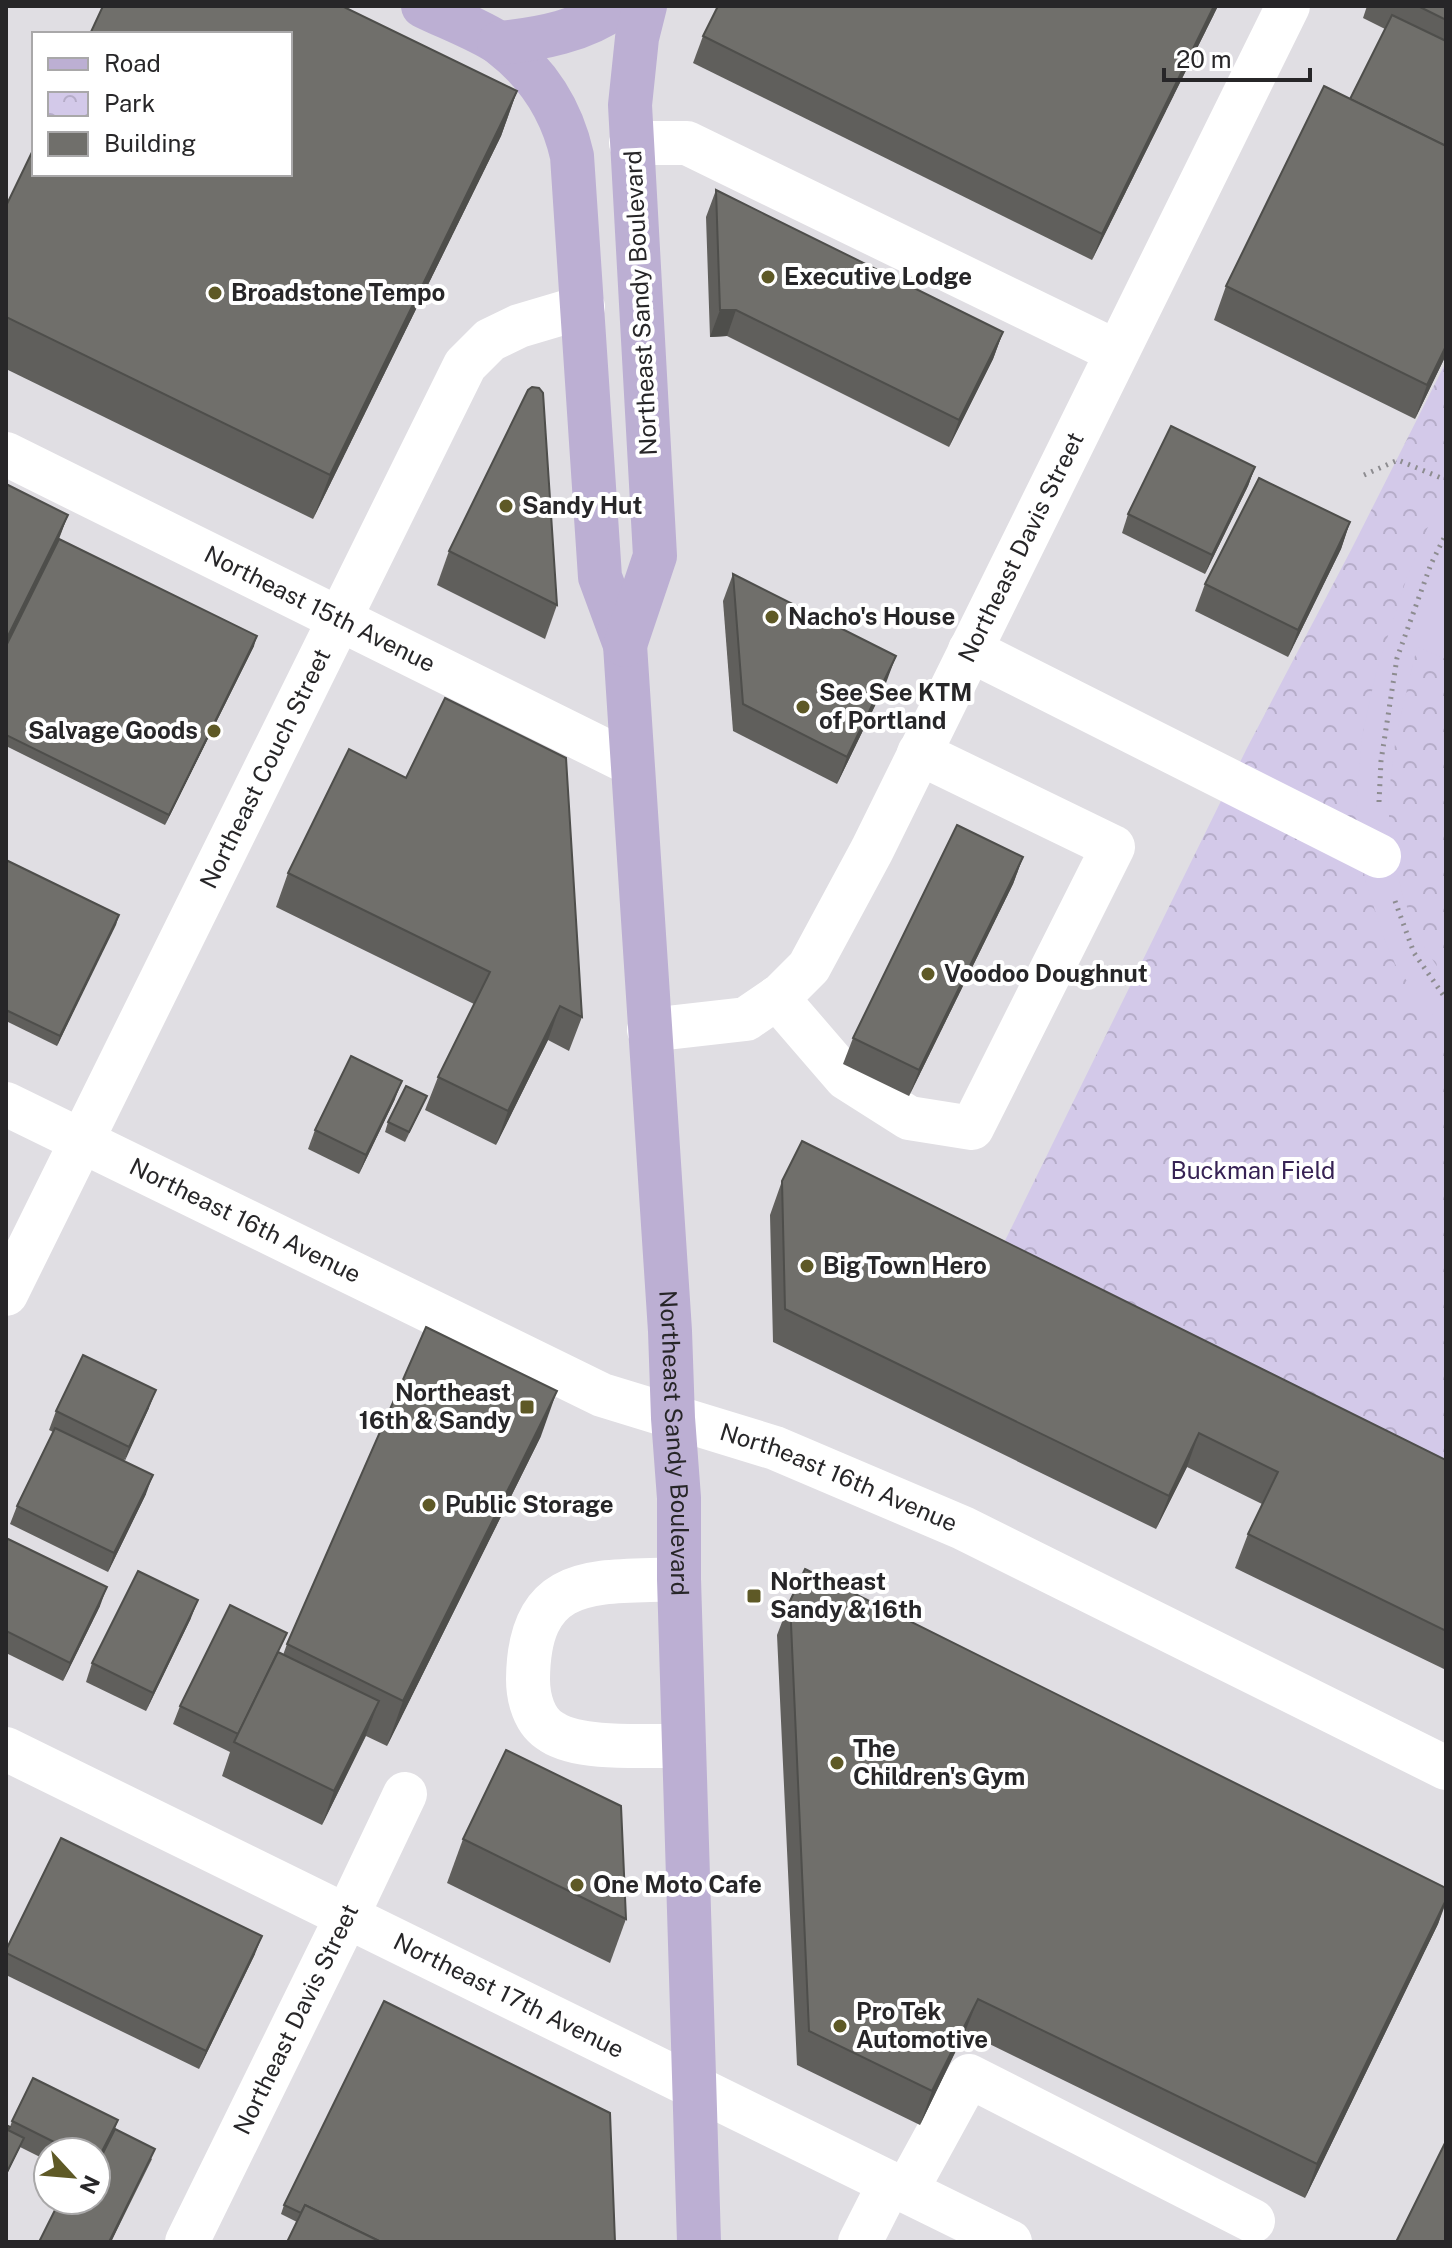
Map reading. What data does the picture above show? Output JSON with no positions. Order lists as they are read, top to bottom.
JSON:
{
  "streets": {
    "main road": ["Northeast Sandy Boulevard"],
    "street": [
      "Northeast Davis Street",
      "Northeast 15th Avenue",
      "Northeast Couch Street",
      "Northeast 16th Avenue",
      "Northeast 17th Avenue"
    ]
  },
  "crossings": [
    ["Northeast Sandy Boulevard", "Northeast Davis Street"],
    ["Northeast Sandy Boulevard", "Northeast 15th Avenue"],
    ["Northeast Sandy Boulevard", "Northeast Couch Street"],
    ["Northeast Sandy Boulevard", "Northeast 16th Avenue"],
    ["Northeast Sandy Boulevard", "Northeast 17th Avenue"],
    ["Northeast Davis Street", "Northeast 17th Avenue"],
    ["Northeast 15th Avenue", "Northeast Couch Street"],
    ["Northeast Couch Street", "Northeast 16th Avenue"]
  ],
  "parks": ["Buckman Field"],
  "places": {
    "other": [
      "Executive Lodge",
      "Broadstone Tempo",
      "Sandy Hut",
      "Nacho's House",
      "See See KTM of Portland",
      "Salvage Goods",
      "Voodoo Doughnut",
      "Big Town Hero",
      "Public Storage",
      "The Children's Gym",
      "One Moto Cafe",
      "Pro Tek Automotive"
    ],
    "transit": ["Northeast 16th & Sandy", "Northeast Sandy & 16th"]
  },
  "legend": ["Road", "Park", "Building"],
  "scale_bar": "20 m",
  "north": "bottom right"
}
